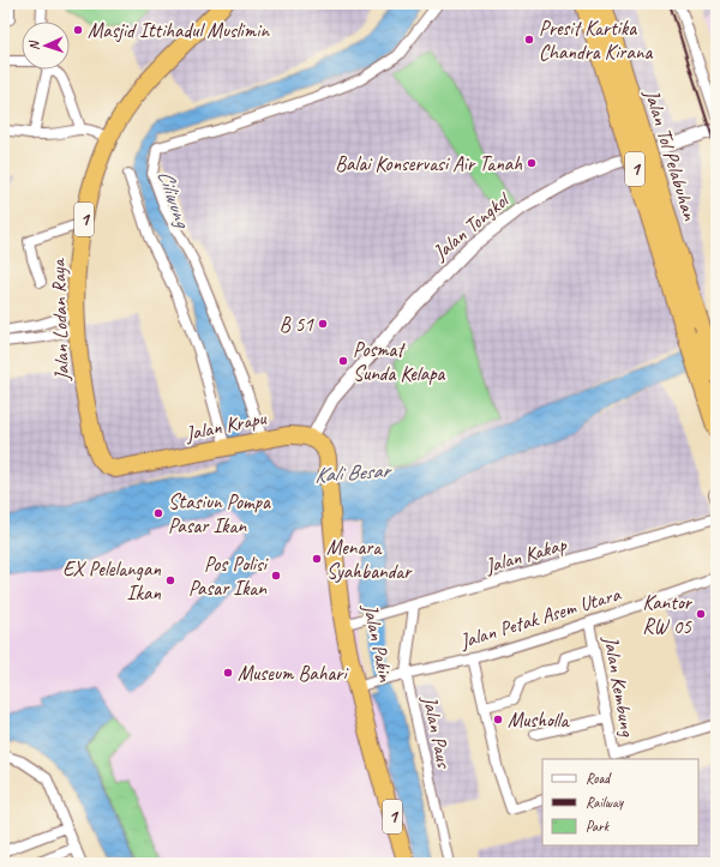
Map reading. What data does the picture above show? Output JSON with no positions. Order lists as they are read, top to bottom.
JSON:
{
  "streets": {
    "highway": [
      "Jalan Tol Pelabuhan",
      "1",
      "Jalan Lodan Raya",
      "Jalan Krapu",
      "Jalan Pakin"
    ],
    "street": [
      "Jalan Tongkol",
      "Jalan Kakap",
      "Jalan Petak Asem Utara",
      "Jalan Kembung",
      "Jalan Paus"
    ]
  },
  "crossings": [
    ["Jalan Tongkol", "Jalan Krapu"],
    ["Jalan Tongkol", "Jalan Pakin"],
    ["Jalan Lodan Raya", "Jalan Krapu"],
    ["Jalan Krapu", "Jalan Pakin"],
    ["Jalan Kakap", "Jalan Pakin"],
    ["Jalan Kakap", "Jalan Paus"],
    ["Jalan Petak Asem Utara", "Jalan Pakin"],
    ["Jalan Petak Asem Utara", "Jalan Kembung"],
    ["Jalan Petak Asem Utara", "Jalan Paus"]
  ],
  "water": ["Ciliwung", "Kali Besar"],
  "places": [
    "Masjid Ittihadul Muslimin",
    "Presit Kartika Chandra Kirana",
    "Balai Konservasi Air Tanah",
    "B 51",
    "Posmat Sunda Kelapa",
    "Stasiun Pompa Pasar Ikan",
    "Menara Syahbandar",
    "Pos Polisi Pasar Ikan",
    "EX Pelelangan Ikan",
    "Kantor RW 05",
    "Museum Bahari",
    "Musholla"
  ],
  "legend": ["Road", "Railway", "Park"],
  "north": "left"
}
